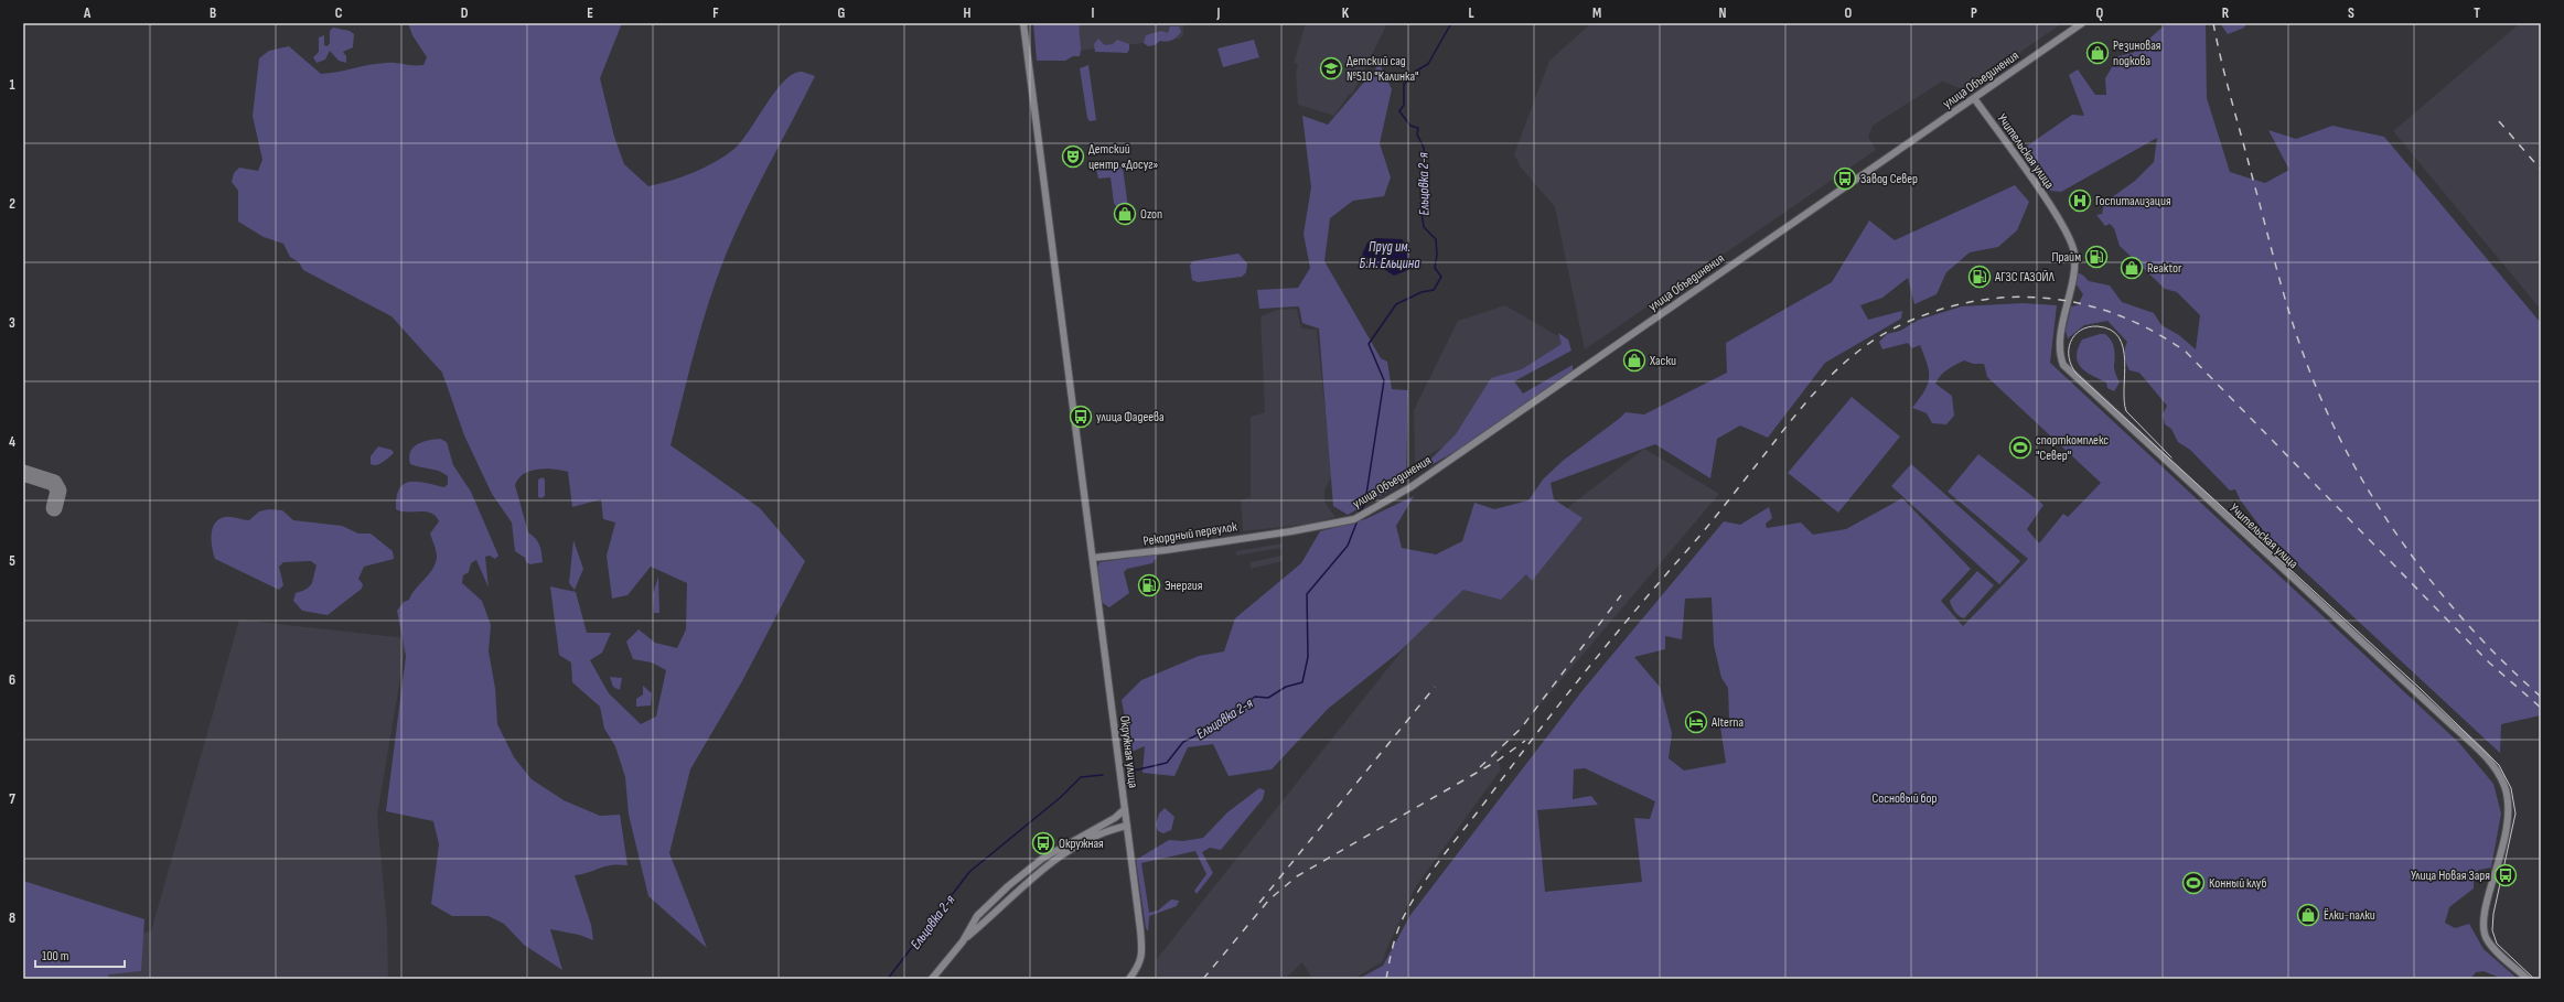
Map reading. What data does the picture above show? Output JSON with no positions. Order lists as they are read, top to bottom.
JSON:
{
  "streets": {
    "main road": [
      "улица Объединения",
      "Учительская улица",
      "Рекордный переулок",
      "Окружная улица"
    ]
  },
  "crossings": [
    ["улица Объединения", "Учительская улица"],
    ["улица Объединения", "Рекордный переулок"],
    ["Рекордный переулок", "Окружная улица"]
  ],
  "water": ["Ельцовка 2-я", "Пруд им. Б.Н. Ельцина"],
  "parks": ["Сосновый бор"],
  "places": {
    "shop": [
      "Резиновая подкова",
      "Ozon",
      "Reaktor",
      "Хаски",
      "Ёлки-палки"
    ],
    "school or university": ["Детский сад №510 \"Калинка\""],
    "theatre": ["Детский центр «Досуг»"],
    "bus stop": [
      "Завод Север",
      "улица Фадеева",
      "Окружная",
      "Улица Новая Заря"
    ],
    "hospital": ["Госпитализация"],
    "fuel station": ["Прайм", "АГЗС ГАЗОЙЛ", "Энергия"],
    "sports": ["спорткомплекс \"Север\"", "Конный клуб"],
    "hotel": ["Alterna"]
  },
  "scale_bar": "100 m",
  "grid": {
    "columns": [
      "A",
      "B",
      "C",
      "D",
      "E",
      "F",
      "G",
      "H",
      "I",
      "J",
      "K",
      "L",
      "M",
      "N",
      "O",
      "P",
      "Q",
      "R",
      "S",
      "T"
    ],
    "rows": [
      "1",
      "2",
      "3",
      "4",
      "5",
      "6",
      "7",
      "8"
    ]
  }
}
